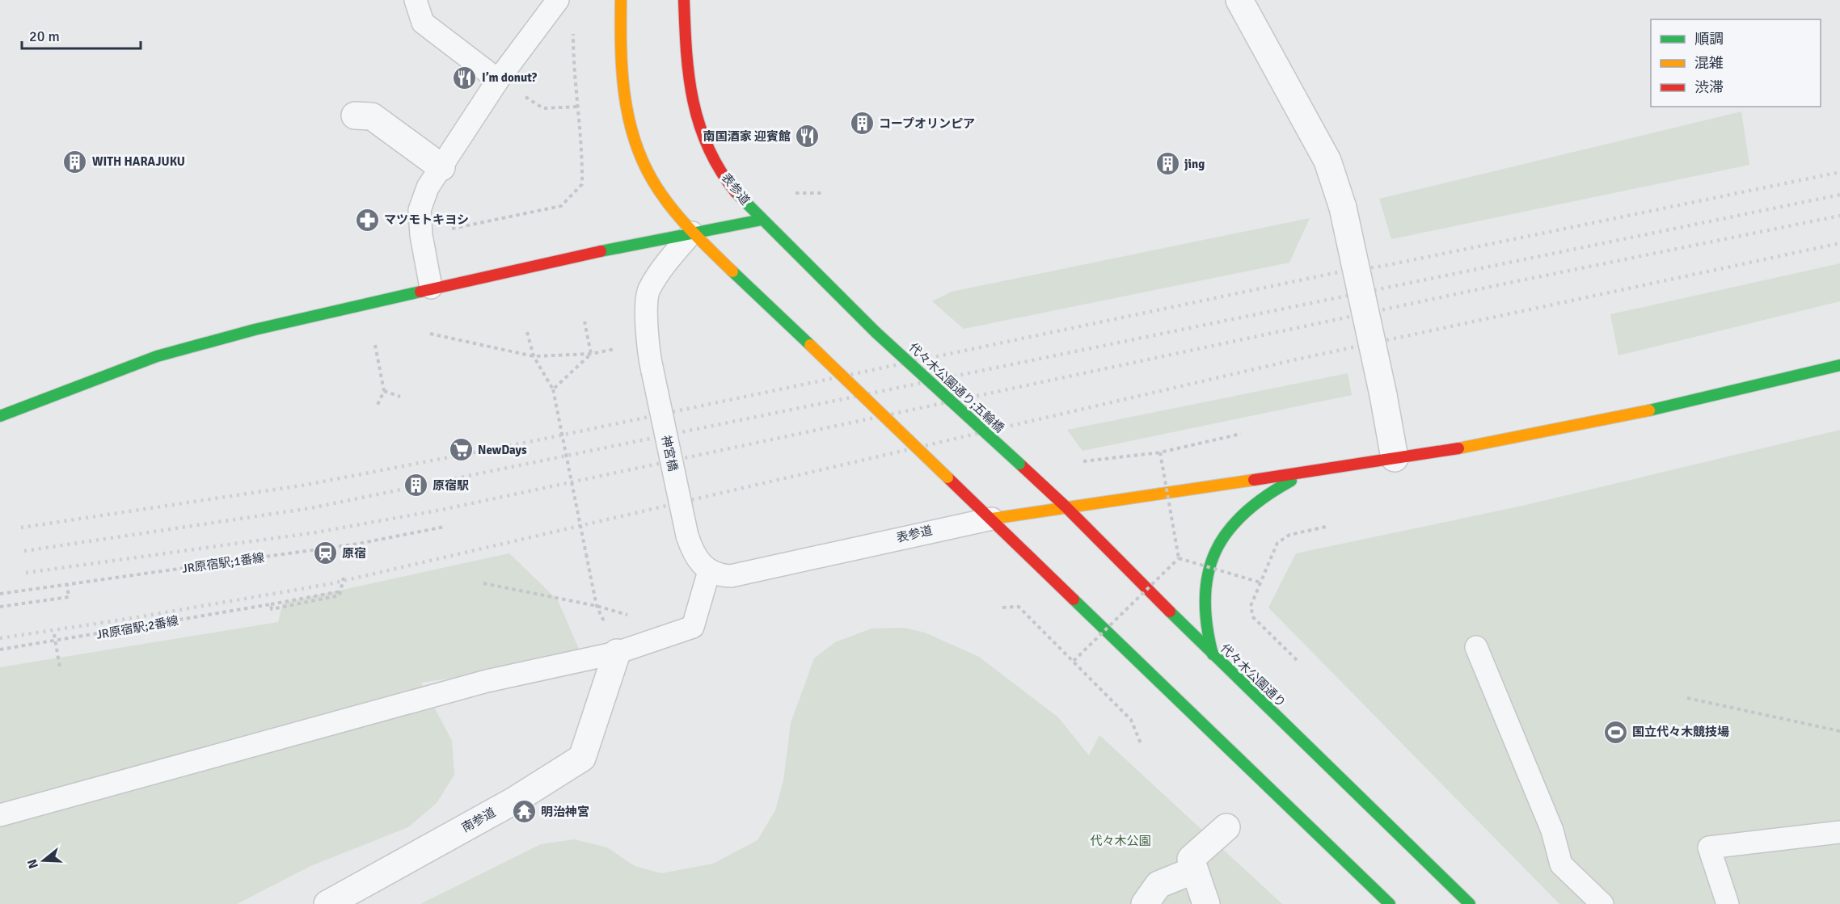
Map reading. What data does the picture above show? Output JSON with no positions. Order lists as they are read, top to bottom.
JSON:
{
  "streets": {
    "main road": ["表参道", "代々木公園通り;五輪橋", "代々木公園通り"],
    "street": ["南参道"],
    "lane": ["神宮橋"],
    "path": ["JR原宿駅;1番線", "JR原宿駅;2番線"]
  },
  "crossings": [
    ["表参道", "代々木公園通り;五輪橋"],
    ["表参道", "神宮橋"],
    ["代々木公園通り;五輪橋", "代々木公園通り"]
  ],
  "parks": ["代々木公園"],
  "places": {
    "restaurant": ["I’m donut?", "南国酒家 迎賓館"],
    "building": [
      "コープオリンピア",
      "WITH HARAJUKU",
      "jing",
      "原宿駅"
    ],
    "pharmacy": ["マツモトキヨシ"],
    "supermarket": ["NewDays"],
    "station": ["原宿"],
    "sports": ["国立代々木競技場"],
    "temple": ["明治神宮"]
  },
  "legend": ["順調", "混雑", "渋滞"],
  "scale_bar": "20 m",
  "north": "left"
}
